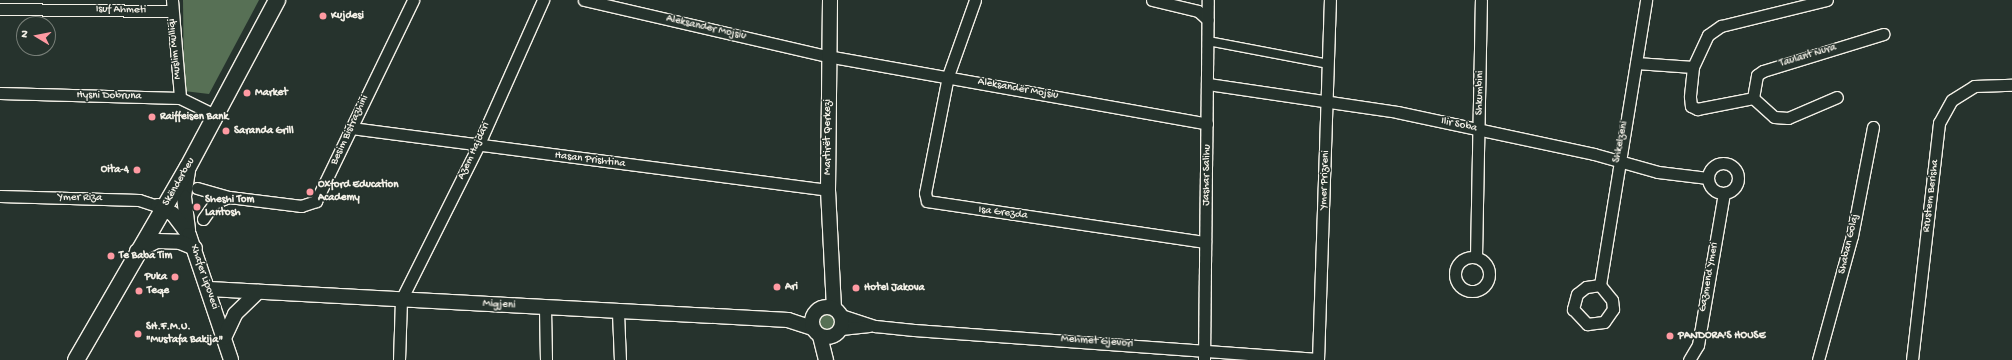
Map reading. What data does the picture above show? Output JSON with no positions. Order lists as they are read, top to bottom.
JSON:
{
  "streets": {
    "main road": ["Skënderbeu"],
    "street": [
      "Isuf Ahmeti",
      "Aleksander Mojsiu",
      "Muslim Mulliqi",
      "Taulant Nura",
      "Aleksandër Mojsiu",
      "Shkumbini",
      "Hysni Dobruna",
      "Ilir Soba",
      "Besim Bistrazhini",
      "Martirët Qerkezi",
      "Shkelzeni",
      "Azem Hajdari",
      "Hasan Prishtina",
      "Jashar Salihu",
      "Ymer Prizreni",
      "Rrustem Berisha",
      "Ymer Riza",
      "Isa Grezda",
      "Shaban Golaj",
      "Xhafer Lipoveci",
      "Gazmend Ymeri",
      "Migjeni",
      "Mehmet Gjevori"
    ]
  },
  "crossings": [
    ["Isuf Ahmeti", "Muslim Mulliqi"],
    ["Aleksander Mojsiu", "Aleksandër Mojsiu"],
    ["Aleksander Mojsiu", "Martirët Qerkezi"],
    ["Muslim Mulliqi", "Hysni Dobruna"],
    ["Aleksandër Mojsiu", "Martirët Qerkezi"],
    ["Aleksandër Mojsiu", "Jashar Salihu"],
    ["Aleksandër Mojsiu", "Isa Grezda"],
    ["Shkumbini", "Ilir Soba"],
    ["Hysni Dobruna", "Skënderbeu"],
    ["Ilir Soba", "Shkelzeni"],
    ["Ilir Soba", "Jashar Salihu"],
    ["Ilir Soba", "Ymer Prizreni"],
    ["Ilir Soba", "Gazmend Ymeri"],
    ["Besim Bistrazhini", "Hasan Prishtina"],
    ["Martirët Qerkezi", "Hasan Prishtina"],
    ["Martirët Qerkezi", "Migjeni"],
    ["Martirët Qerkezi", "Mehmet Gjevori"],
    ["Azem Hajdari", "Hasan Prishtina"],
    ["Azem Hajdari", "Migjeni"],
    ["Jashar Salihu", "Isa Grezda"],
    ["Jashar Salihu", "Mehmet Gjevori"],
    ["Ymer Prizreni", "Mehmet Gjevori"],
    ["Skënderbeu", "Ymer Riza"],
    ["Skënderbeu", "Xhafer Lipoveci"],
    ["Ymer Riza", "Xhafer Lipoveci"],
    ["Xhafer Lipoveci", "Migjeni"],
    ["Migjeni", "Mehmet Gjevori"]
  ],
  "places": [
    "Kujdesi",
    "Market",
    "Raiffeisen Bank",
    "Saranda Grill",
    "Oita-4",
    "Oxford Education Academy",
    "Sheshi Tom Lantosh",
    "Te Baba Tim",
    "Puka",
    "Ari",
    "Hotel Jakova",
    "Teqe",
    "SH.F.M.U. \"Mustafa Bakija\"",
    "PANDORA'S HOUSE"
  ],
  "north": "left"
}
